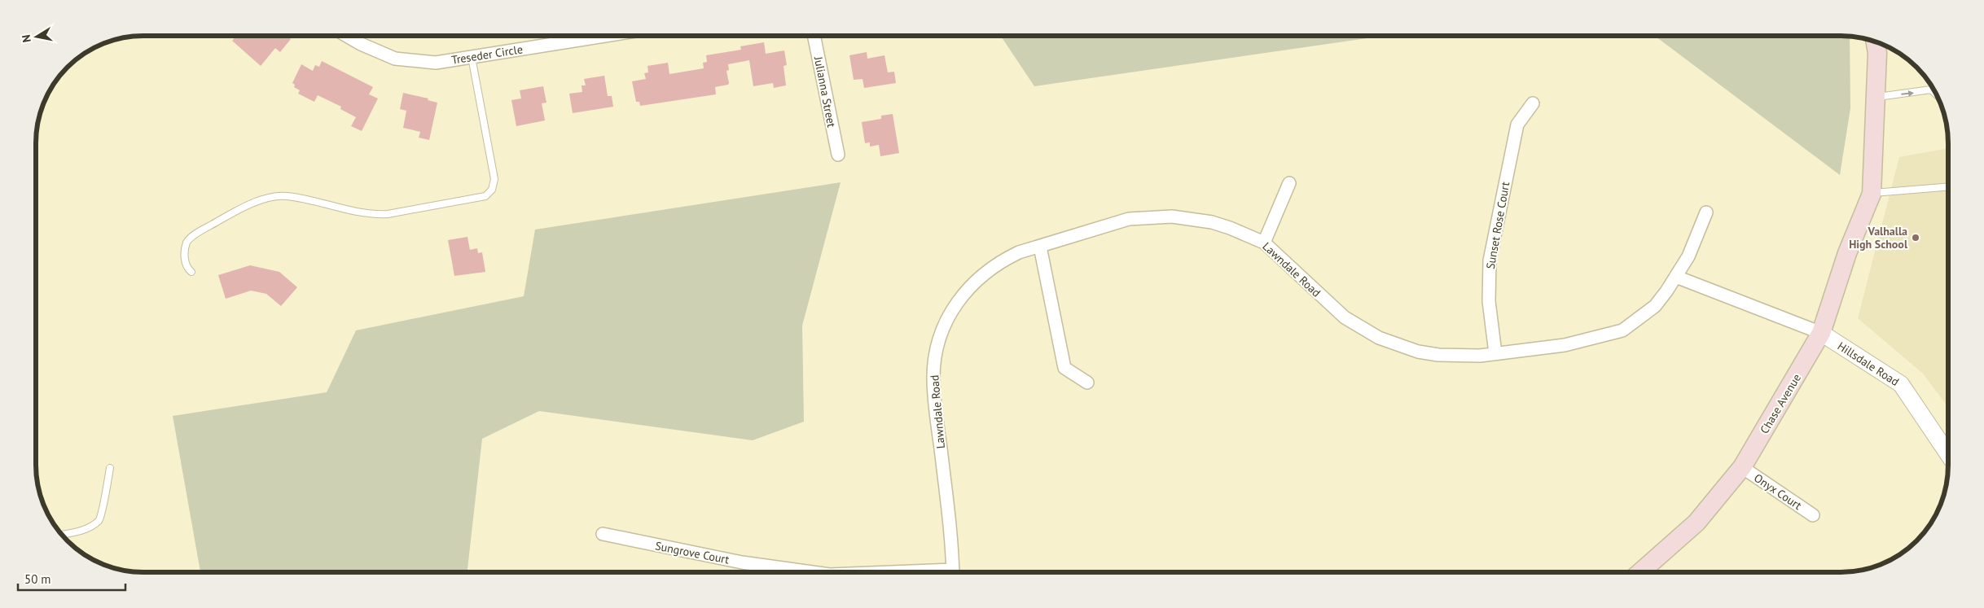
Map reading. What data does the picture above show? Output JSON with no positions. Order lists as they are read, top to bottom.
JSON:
{
  "streets": {
    "main road": ["Chase Avenue"],
    "street": [
      "Treseder Circle",
      "Julianna Street",
      "Sunset Rose Court",
      "Lawndale Road",
      "Hillsdale Road",
      "Onyx Court",
      "Sungrove Court"
    ]
  },
  "crossings": [
    ["Sunset Rose Court", "Lawndale Road"],
    ["Hillsdale Road", "Chase Avenue"],
    ["Chase Avenue", "Onyx Court"]
  ],
  "places": ["Valhalla High School"],
  "scale_bar": "50 m",
  "north": "left"
}
